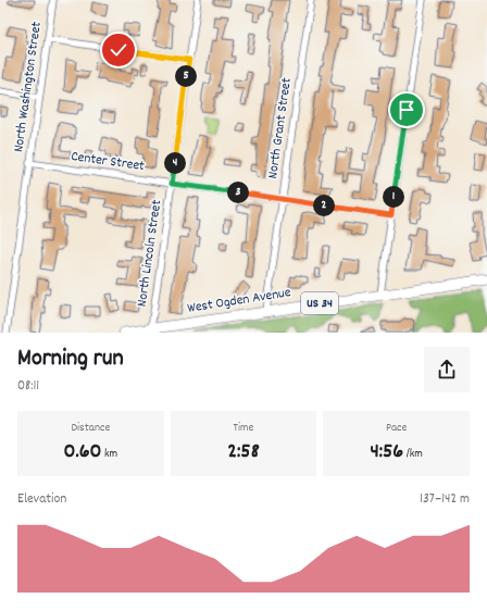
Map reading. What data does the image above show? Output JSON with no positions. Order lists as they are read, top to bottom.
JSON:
{
  "streets": {
    "main road": ["West Ogden Avenue", "US 34"],
    "street": [
      "North Washington Street",
      "North Grant Street",
      "Center Street",
      "North Lincoln Street"
    ]
  },
  "crossings": [
    ["North Washington Street", "Center Street"],
    ["North Grant Street", "Center Street"],
    ["North Grant Street", "West Ogden Avenue"],
    ["Center Street", "North Lincoln Street"],
    ["North Lincoln Street", "West Ogden Avenue"]
  ],
  "page": {
    "pins": [
      "5",
      "4",
      "3",
      "1",
      "2"
    ],
    "heading": ["Morning run", "08:11"],
    "stats": [
      ["Distance", "0.60 km"],
      ["Time", "2:58"],
      ["Pace", "4:56 /km"]
    ],
    "chart": ["Elevation", "137–142 m"]
  }
}
